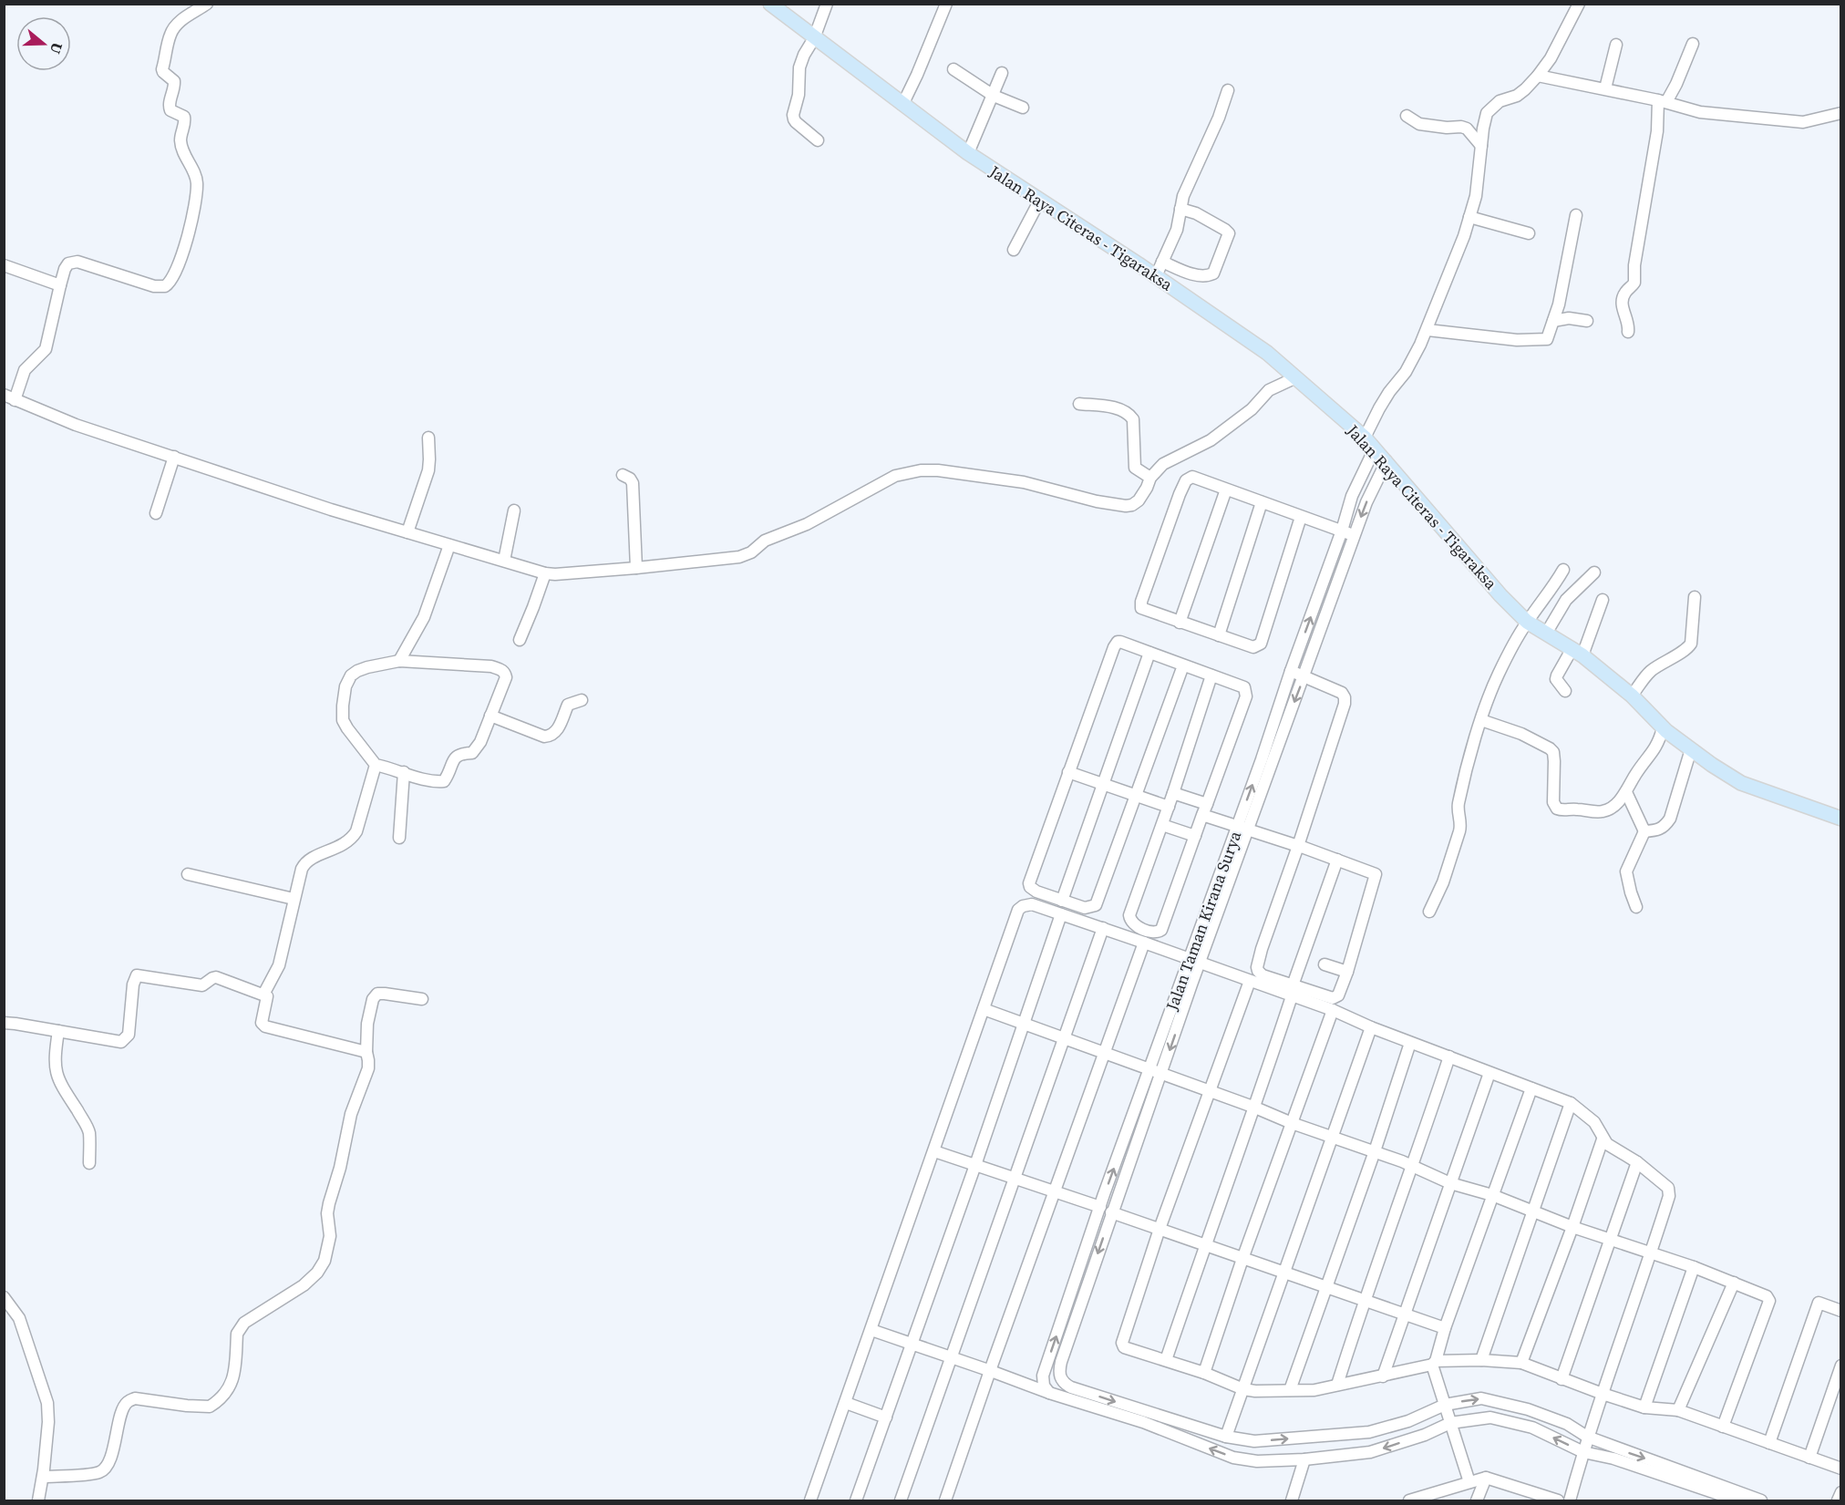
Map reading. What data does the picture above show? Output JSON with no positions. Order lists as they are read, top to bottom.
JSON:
{
  "streets": {
    "main road": ["Jalan Raya Citeras - Tigaraksa"],
    "street": ["Jalan Taman Kirana Surya"]
  },
  "crossings": [
    ["Jalan Raya Citeras - Tigaraksa", "Jalan Taman Kirana Surya"]
  ],
  "north": "right"
}
